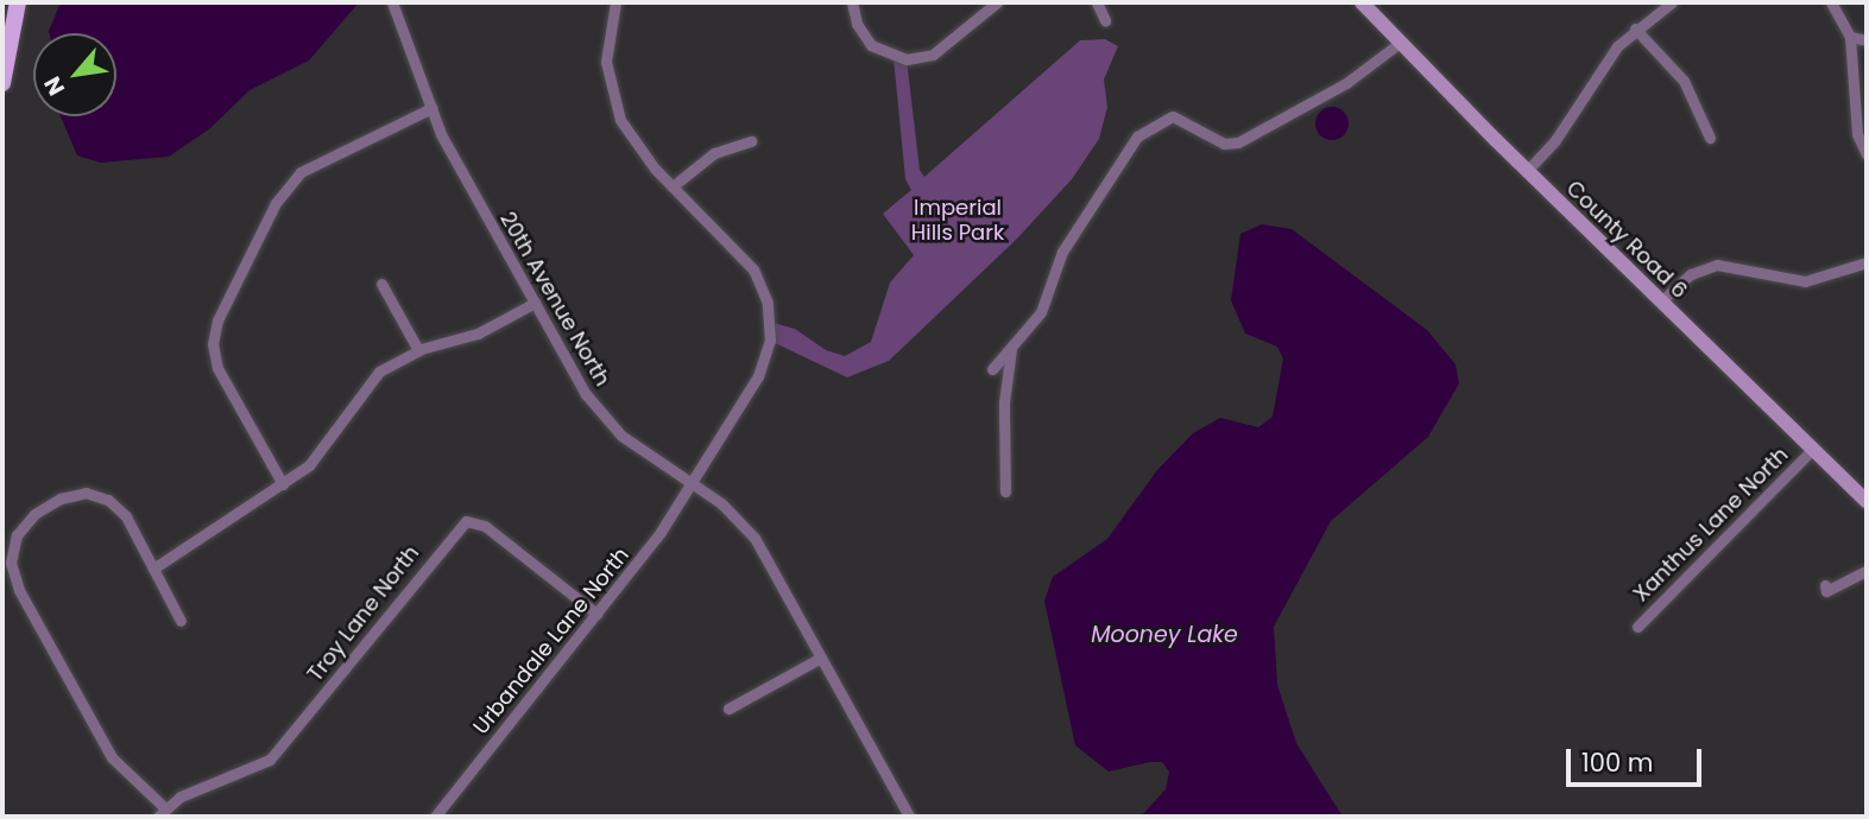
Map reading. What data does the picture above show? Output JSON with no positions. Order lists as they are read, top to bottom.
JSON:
{
  "streets": {
    "main road": ["County Road 6"],
    "street": [
      "20th Avenue North",
      "Xanthus Lane North",
      "Troy Lane North",
      "Urbandale Lane North"
    ]
  },
  "crossings": [
    ["County Road 6", "Xanthus Lane North"],
    ["20th Avenue North", "Urbandale Lane North"],
    ["Troy Lane North", "Urbandale Lane North"]
  ],
  "water": ["Mooney Lake"],
  "parks": ["Imperial Hills Park"],
  "scale_bar": "100 m",
  "north": "bottom left"
}
